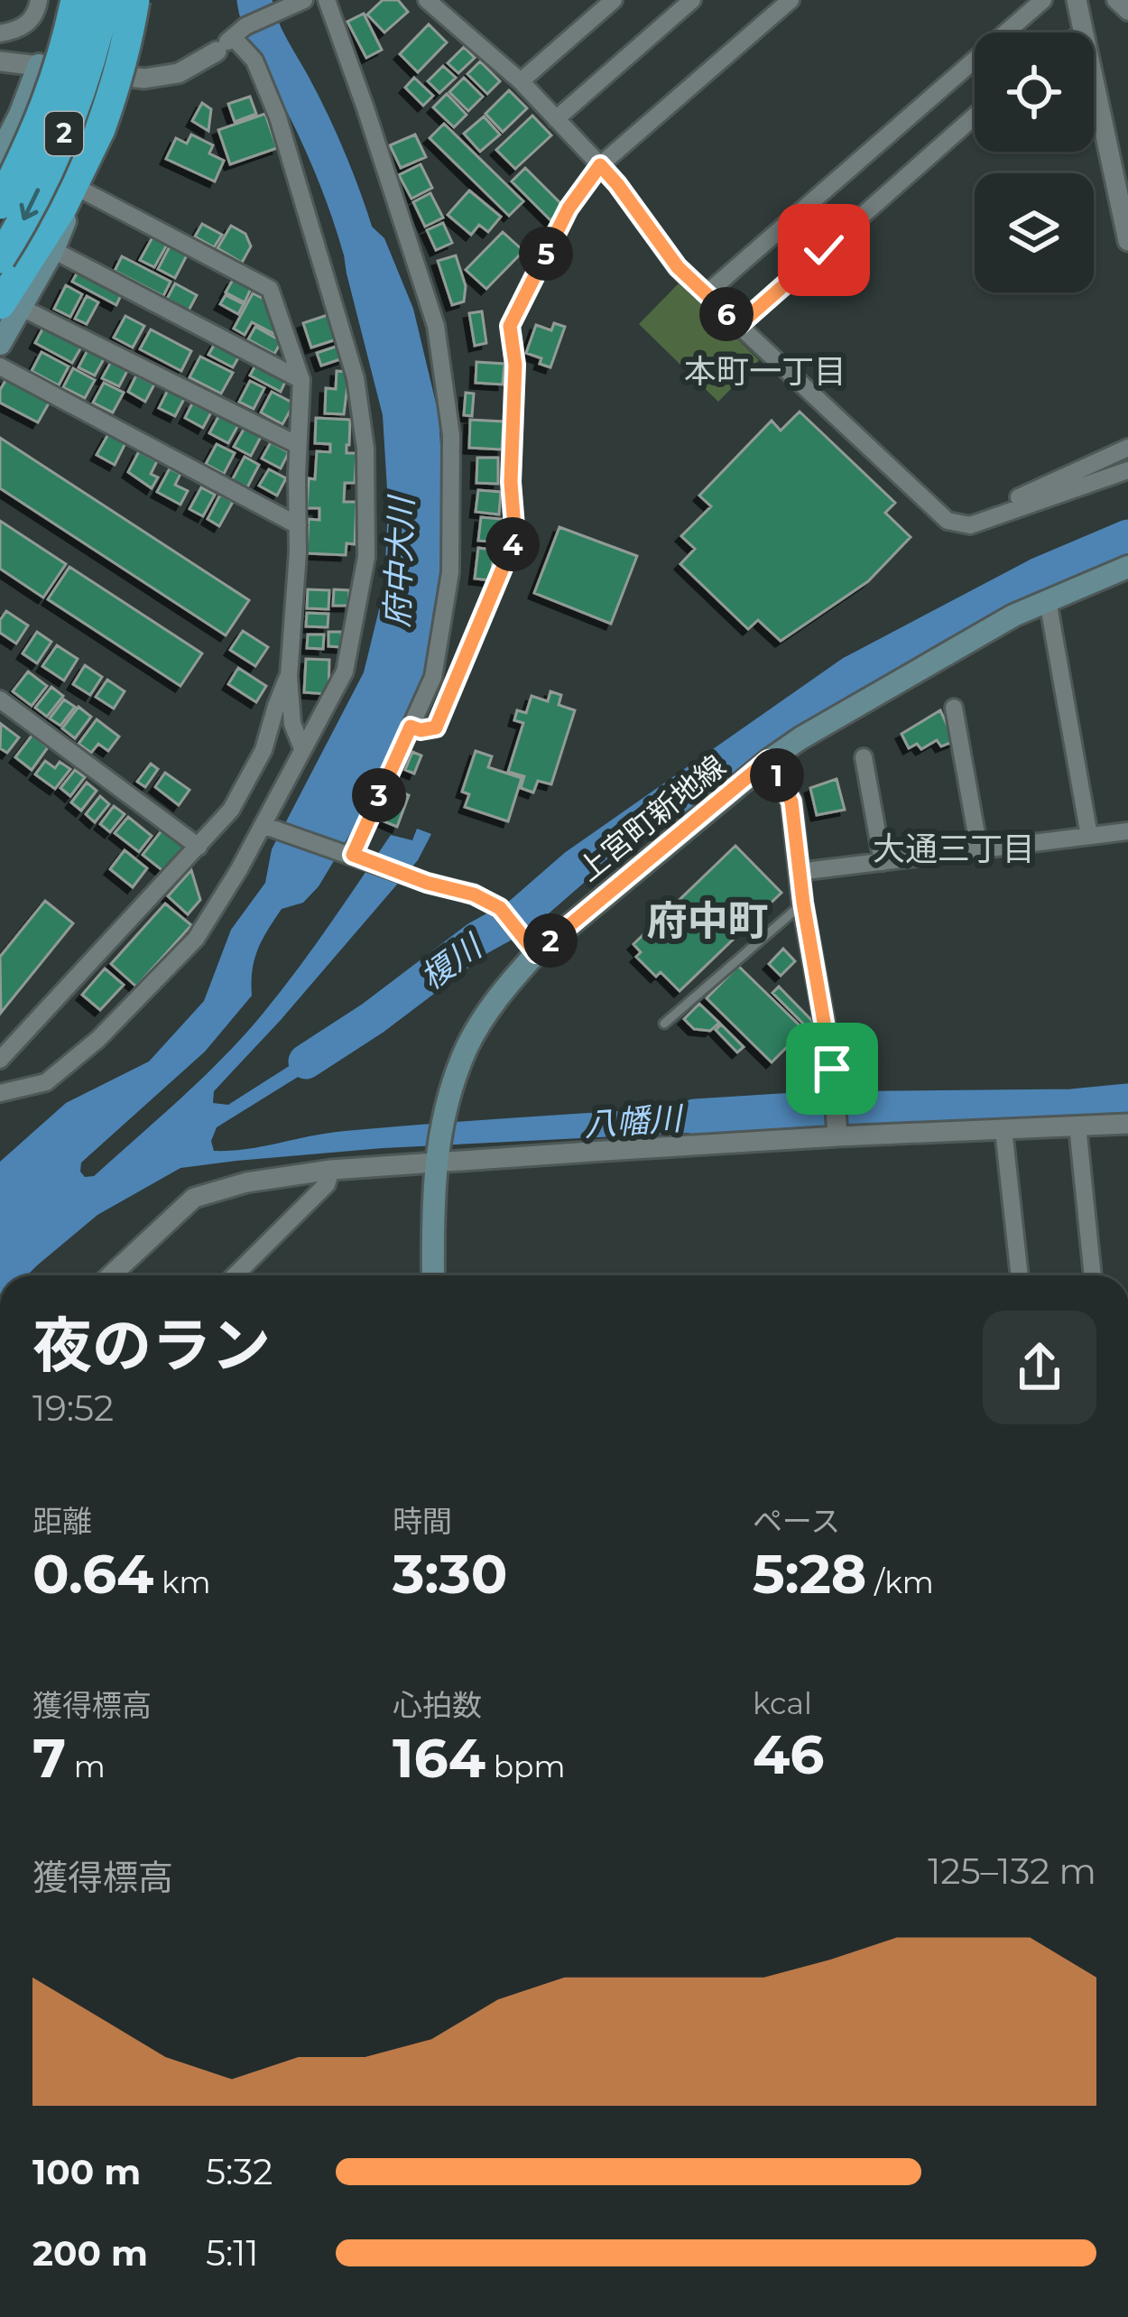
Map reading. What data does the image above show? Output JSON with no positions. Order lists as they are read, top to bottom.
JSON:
{
  "streets": {
    "highway": ["2"],
    "main road": ["上宮町新地線"]
  },
  "districts": ["本町一丁目", "大通三丁目", "府中町"],
  "water": ["府中大川", "榎川", "八幡川"],
  "page": {
    "pins": [
      "5",
      "6",
      "4",
      "1",
      "3",
      "2"
    ],
    "heading": ["夜のラン", "19:52"],
    "stats": [
      ["距離", "0.64 km"],
      ["時間", "3:30"],
      ["ペース", "5:28 /km"],
      ["獲得標高", "7 m"],
      ["心拍数", "164 bpm"],
      ["kcal", "46"]
    ],
    "chart": ["獲得標高", "125–132 m"],
    "list": [
      {
        "name": "100 m",
        "note": "5:32"
      },
      {
        "name": "200 m",
        "note": "5:11"
      }
    ]
  }
}
